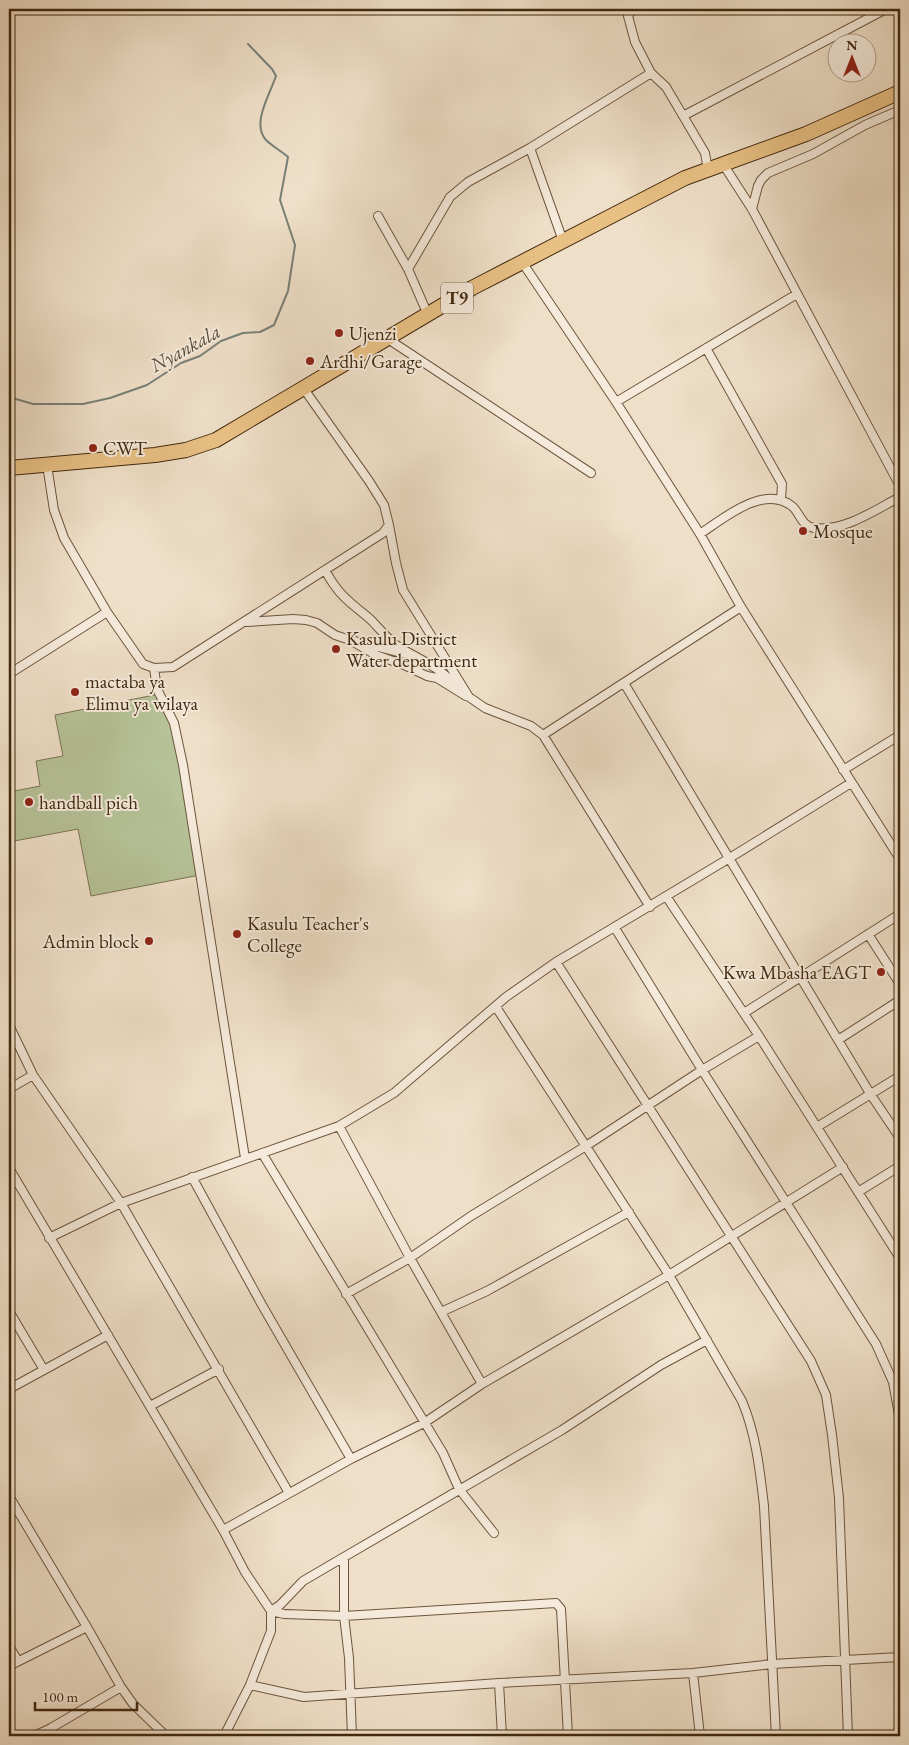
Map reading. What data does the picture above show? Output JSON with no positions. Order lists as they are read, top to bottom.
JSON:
{
  "streets": {
    "highway": ["T9"]
  },
  "water": ["Nyankala"],
  "places": [
    "Ujenzi",
    "Ardhi/Garage",
    "CWT",
    "Mosque",
    "Kasulu District Water department",
    "mactaba ya Elimu ya wilaya",
    "handball pich",
    "Kasulu Teacher's College",
    "Admin block",
    "Kwa Mbasha EAGT"
  ],
  "scale_bar": "100 m",
  "north": "top"
}
